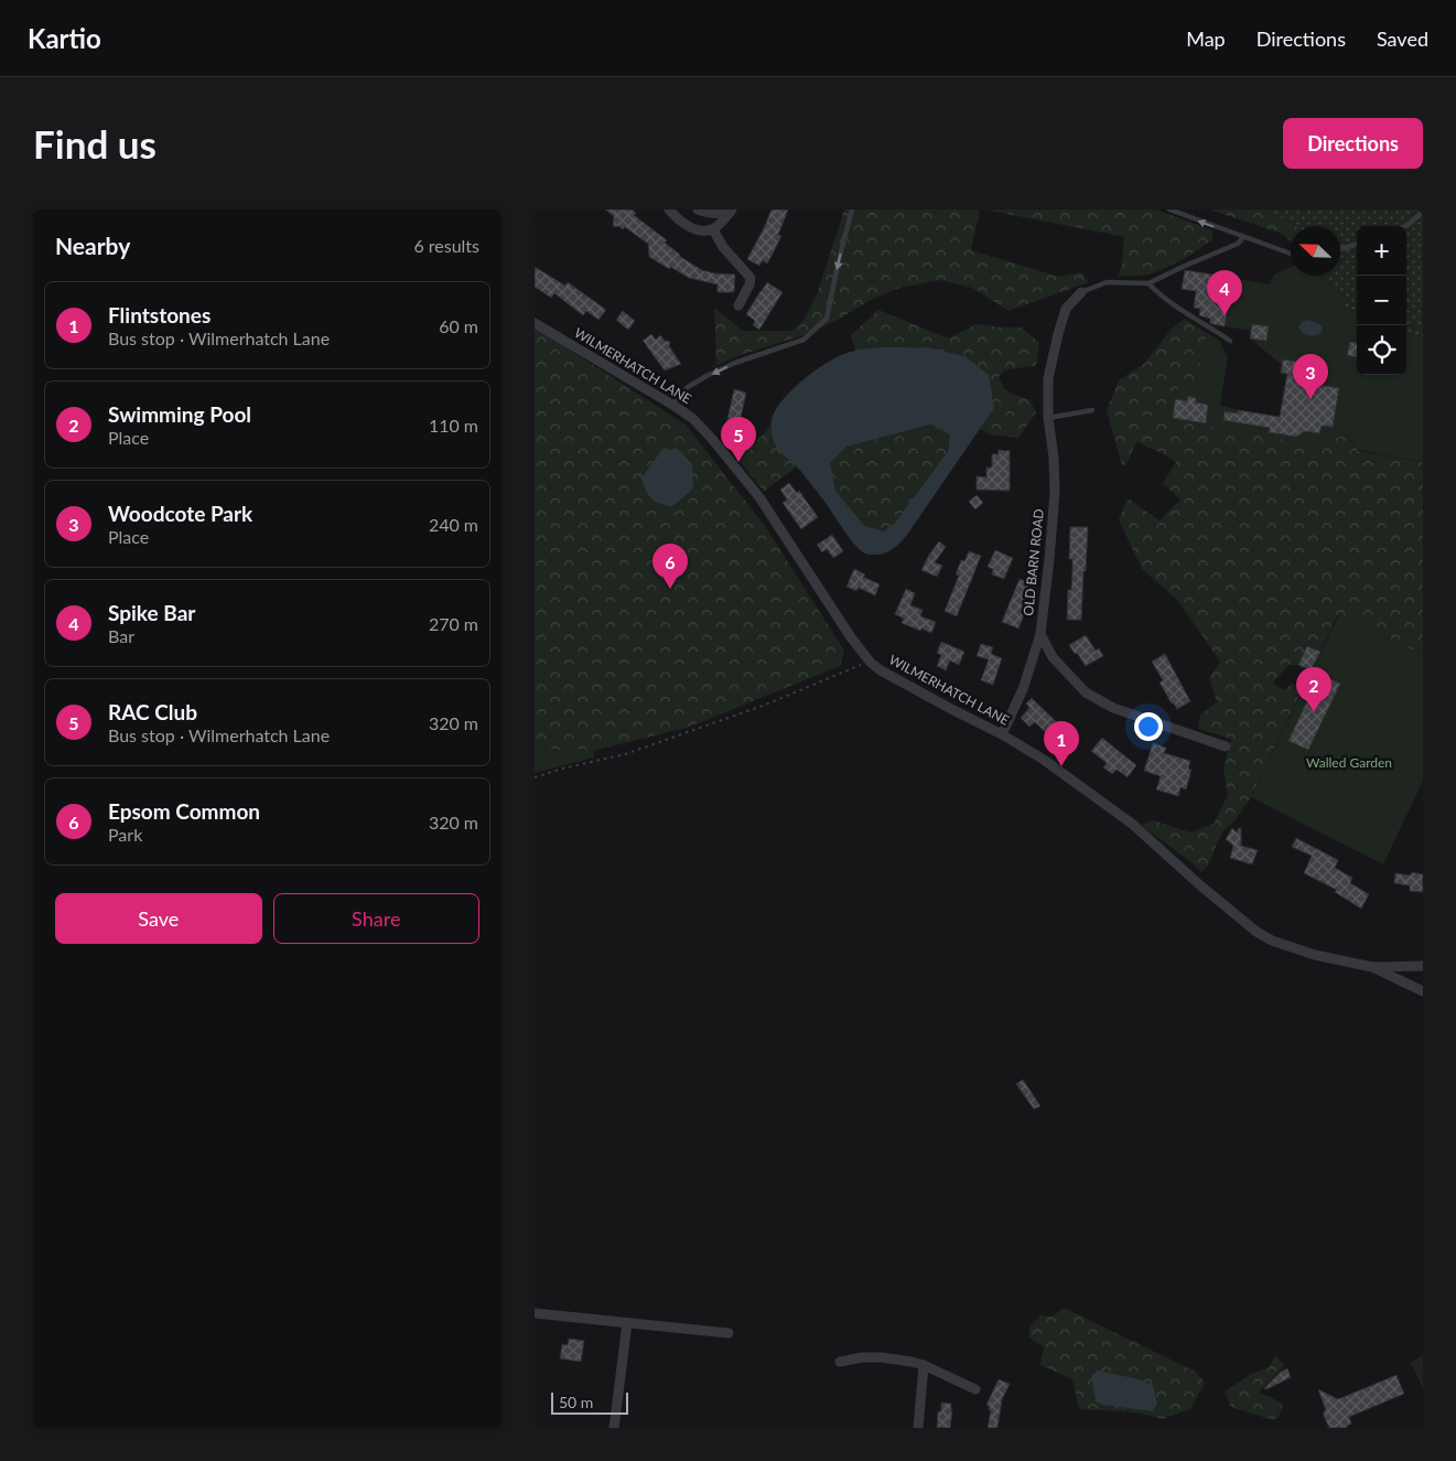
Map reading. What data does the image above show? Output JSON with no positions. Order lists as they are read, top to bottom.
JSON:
{
  "streets": {
    "street": ["WILMERHATCH LANE", "OLD BARN ROAD"]
  },
  "crossings": [
    ["WILMERHATCH LANE", "OLD BARN ROAD"]
  ],
  "parks": ["Walled Garden"],
  "scale_bar": "50 m",
  "north": "top left",
  "page": {
    "header": "Kartio",
    "nav": ["Map", "Directions", "Saved"],
    "buttons": [
      "Directions",
      ["Save", "Share"]
    ],
    "title": "Find us",
    "heading": ["Nearby", "6 results"],
    "map_buttons": ["+", "−"],
    "pins": [
      "4",
      "3",
      "5",
      "6",
      "2",
      "1"
    ],
    "list": [
      {
        "mark": "1",
        "name": "Flintstones",
        "note": "Bus stop · Wilmerhatch Lane",
        "value": "60 m"
      },
      {
        "mark": "2",
        "name": "Swimming Pool",
        "note": "Place",
        "value": "110 m"
      },
      {
        "mark": "3",
        "name": "Woodcote Park",
        "note": "Place",
        "value": "240 m"
      },
      {
        "mark": "4",
        "name": "Spike Bar",
        "note": "Bar",
        "value": "270 m"
      },
      {
        "mark": "5",
        "name": "RAC Club",
        "note": "Bus stop · Wilmerhatch Lane",
        "value": "320 m"
      },
      {
        "mark": "6",
        "name": "Epsom Common",
        "note": "Park",
        "value": "320 m"
      }
    ],
    "scale": "50 m"
  }
}
